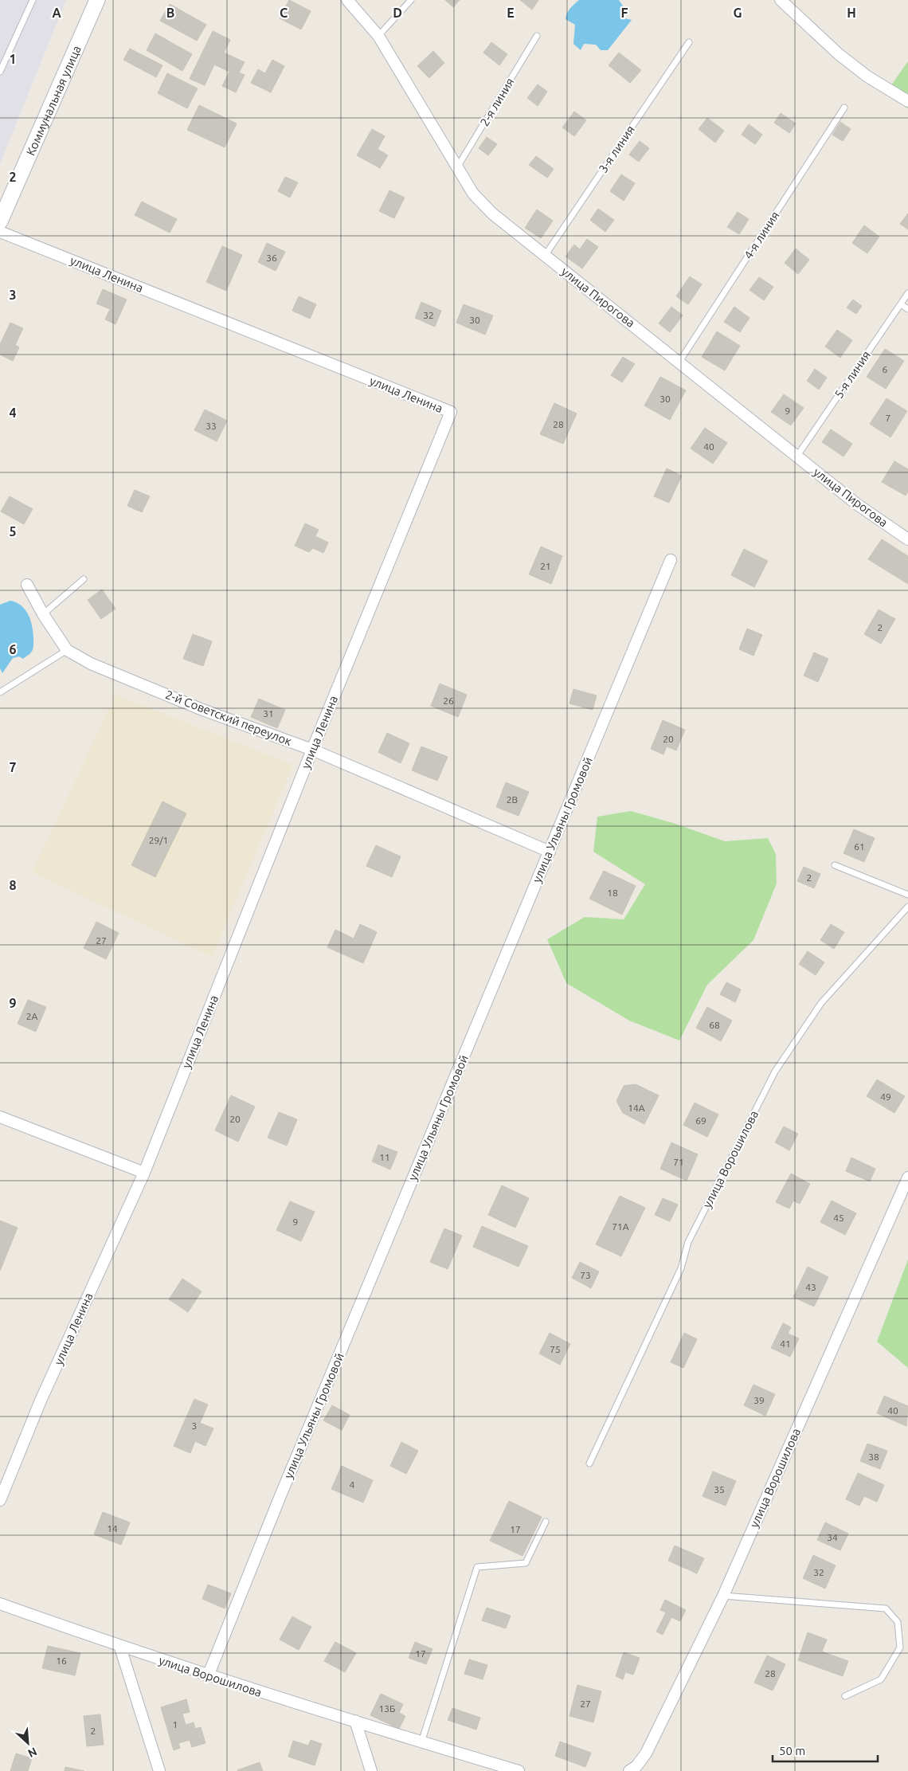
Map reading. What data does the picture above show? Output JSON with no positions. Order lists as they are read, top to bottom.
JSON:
{
  "streets": {
    "street": [
      "Коммунальная улица",
      "улица Ленина",
      "улица Пирогова",
      "2-й Советский переулок",
      "улица Ульяны Громовой",
      "улица Ворошилова"
    ],
    "lane": [
      "2-я линия",
      "3-я линия",
      "4-я линия",
      "5-я линия"
    ]
  },
  "crossings": [
    ["2-я линия", "улица Пирогова"],
    ["3-я линия", "улица Пирогова"],
    ["4-я линия", "улица Пирогова"],
    ["улица Ленина", "2-й Советский переулок"],
    ["улица Пирогова", "5-я линия"],
    ["2-й Советский переулок", "улица Ульяны Громовой"],
    ["улица Ульяны Громовой", "улица Ворошилова"]
  ],
  "house_numbers": [
    "36",
    "32",
    "30",
    "6",
    "30",
    "9",
    "7",
    "28",
    "33",
    "40",
    "21",
    "2",
    "26",
    "31",
    "20",
    "2В",
    "29/1",
    "61",
    "2",
    "18",
    "27",
    "2А",
    "68",
    "49",
    "14А",
    "20",
    "69",
    "11",
    "71",
    "45",
    "9",
    "71А",
    "73",
    "43",
    "41",
    "75",
    "39",
    "40",
    "3",
    "38",
    "4",
    "35",
    "14",
    "17",
    "34",
    "32",
    "17",
    "16",
    "28",
    "27",
    "13Б",
    "1",
    "2"
  ],
  "scale_bar": "50 m",
  "north": "bottom right",
  "grid": {
    "columns": [
      "A",
      "B",
      "C",
      "D",
      "E",
      "F",
      "G",
      "H"
    ],
    "rows": [
      "1",
      "2",
      "3",
      "4",
      "5",
      "6",
      "7",
      "8",
      "9"
    ]
  }
}
